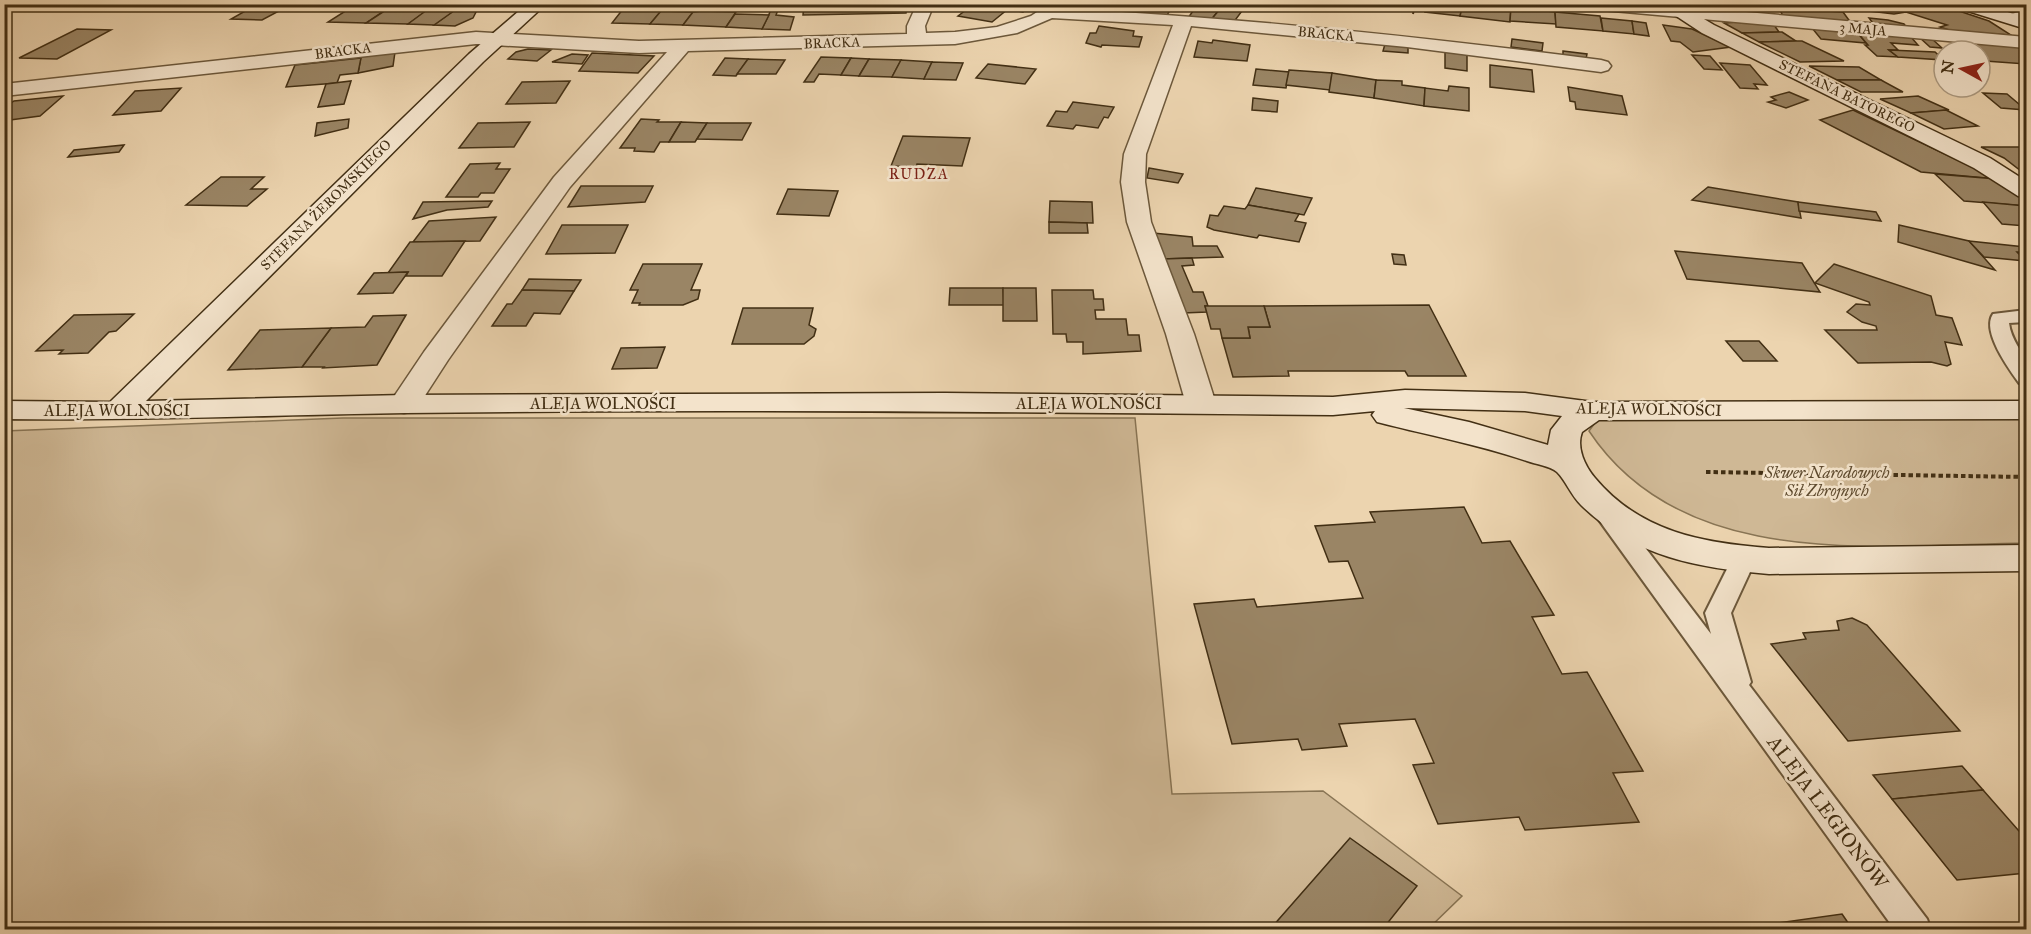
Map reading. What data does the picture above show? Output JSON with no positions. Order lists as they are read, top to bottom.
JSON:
{
  "streets": {
    "street": [
      "3 MAJA",
      "BRACKA",
      "STEFANA BATOREGO",
      "STEFANA ŻEROMSKIEGO",
      "ALEJA WOLNOŚCI",
      "ALEJA LEGIONÓW"
    ]
  },
  "crossings": [
    ["3 MAJA", "STEFANA BATOREGO"],
    ["BRACKA", "STEFANA ŻEROMSKIEGO"],
    ["STEFANA ŻEROMSKIEGO", "ALEJA WOLNOŚCI"]
  ],
  "districts": ["RUDZA"],
  "parks": ["Skwer Narodowych Sił Zbrojnych"],
  "north": "left"
}
